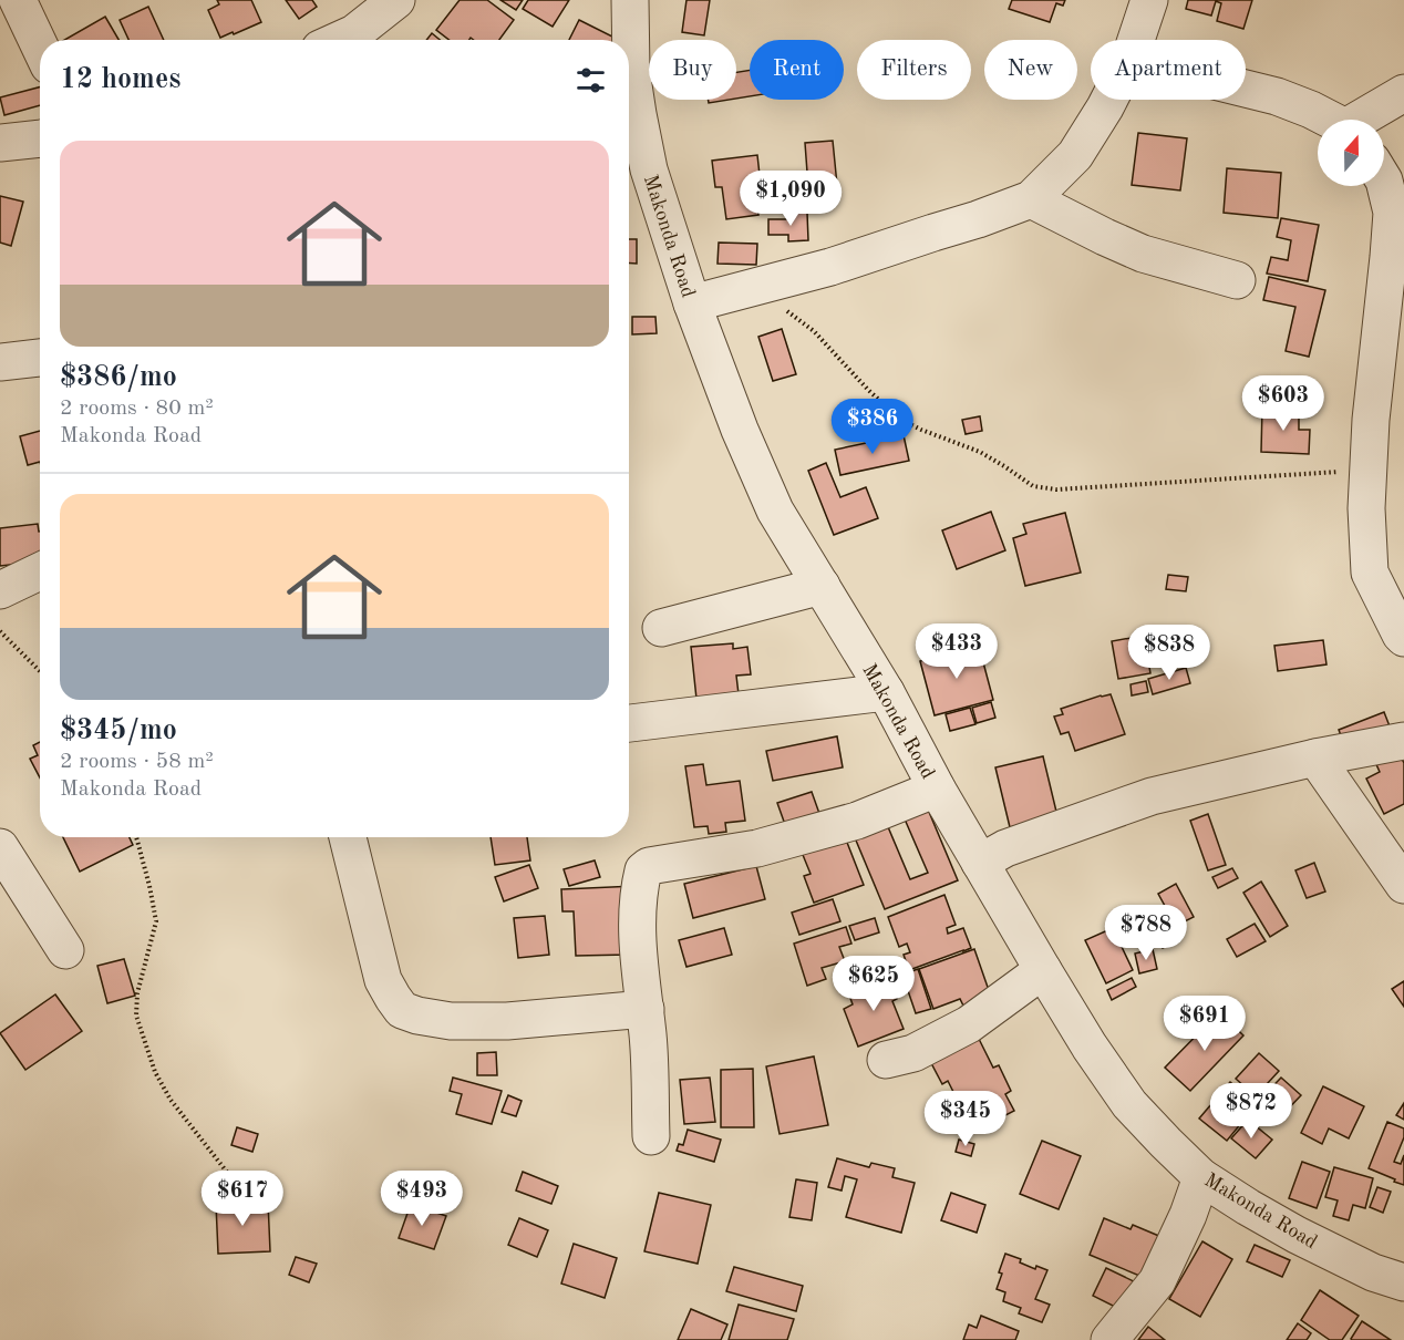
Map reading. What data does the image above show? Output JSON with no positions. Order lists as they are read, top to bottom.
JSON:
{
  "streets": {
    "street": ["Makonda Road"]
  },
  "north": "top",
  "page": {
    "chip": [
      "Buy",
      "Rent",
      "Filters",
      "New",
      "Apartment"
    ],
    "heading": "12 homes",
    "list": [
      {
        "name": "$386/mo",
        "note": "2 rooms · 80 m² · Makonda Road"
      },
      {
        "name": "$345/mo",
        "note": "2 rooms · 58 m² · Makonda Road"
      }
    ],
    "price": [
      "$1,090",
      "$603",
      "$386",
      "$433",
      "$838",
      "$788",
      "$625",
      "$691",
      "$872",
      "$345",
      "$617",
      "$493"
    ]
  }
}
